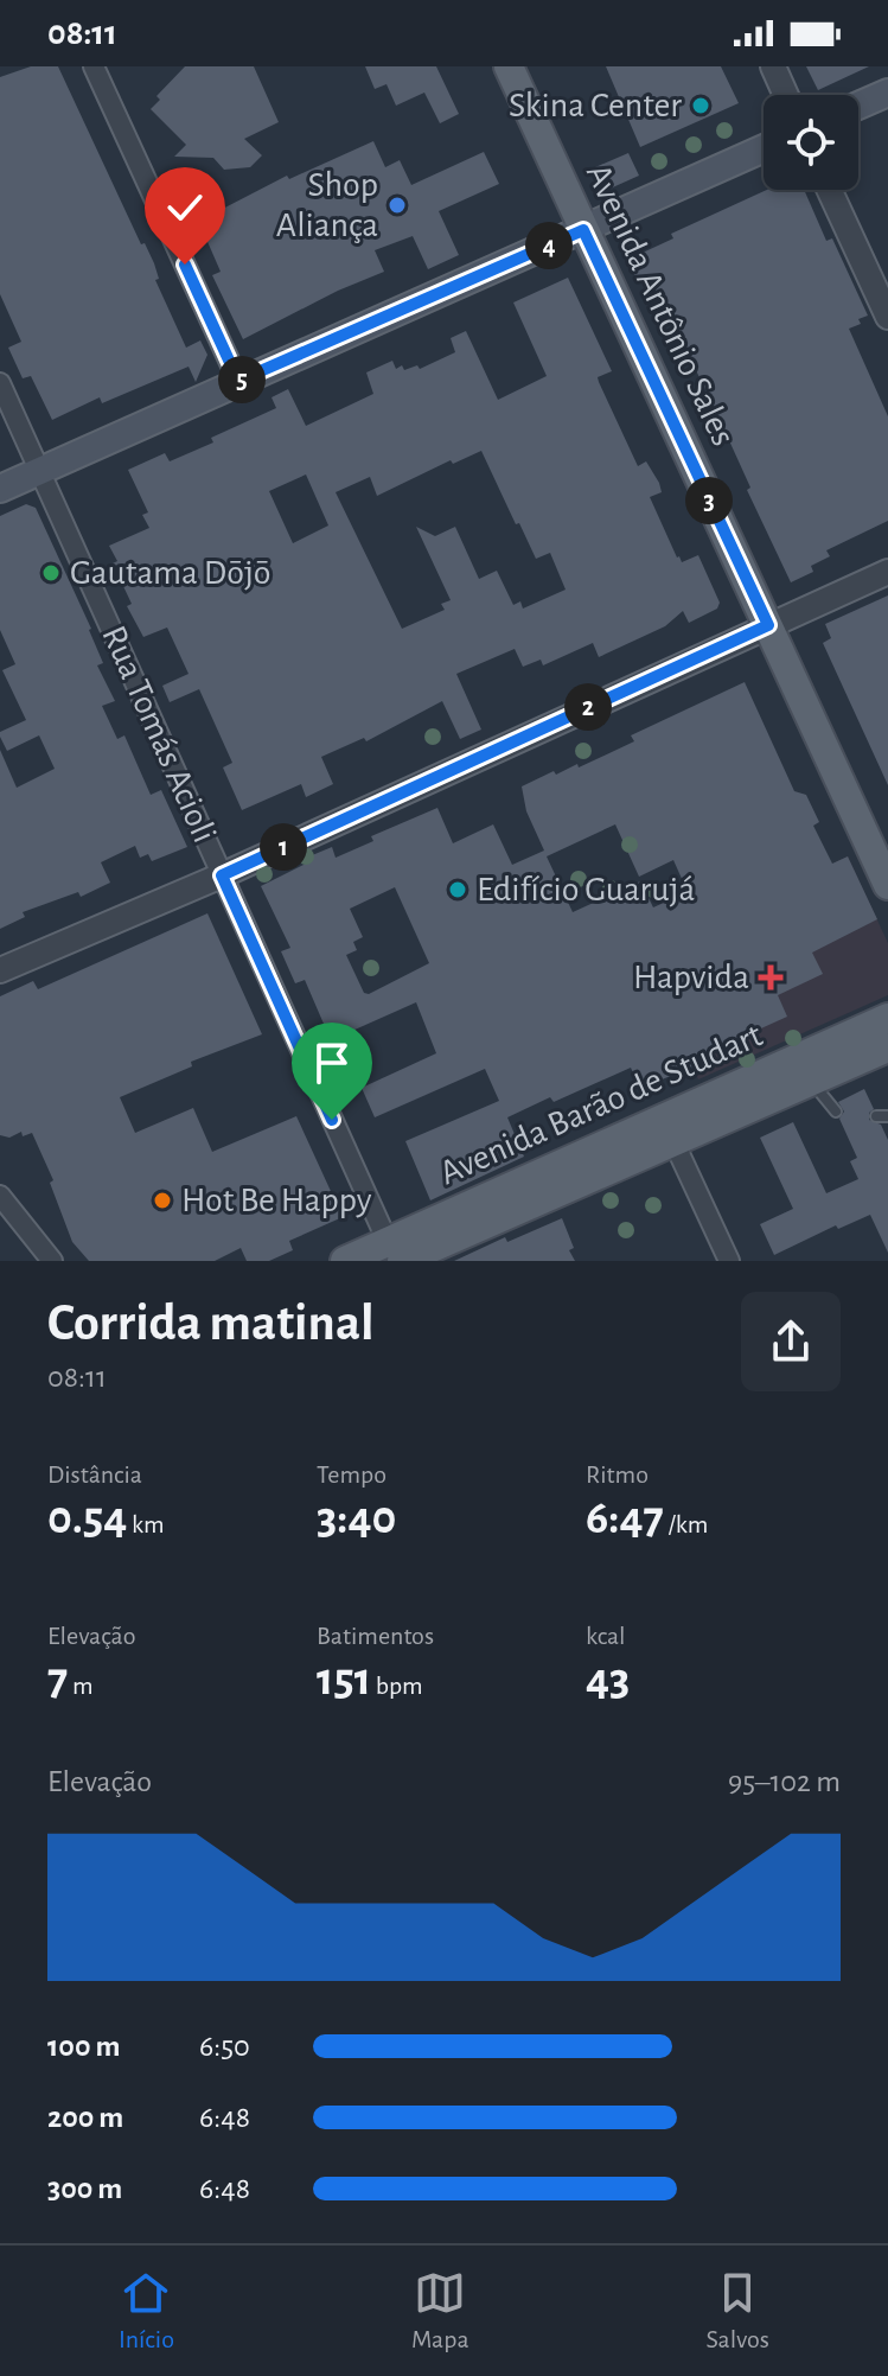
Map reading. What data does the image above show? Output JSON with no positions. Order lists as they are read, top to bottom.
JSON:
{
  "streets": {
    "main road": ["Avenida Antônio Sales", "Avenida Barão de Studart"],
    "street": ["Rua Tomás Acioli"]
  },
  "crossings": [
    ["Rua Tomás Acioli", "Avenida Barão de Studart"]
  ],
  "places": {
    "other": [
      "Skina Center",
      "Shop Aliança",
      "Gautama Dōjō",
      "Edifício Guarujá",
      "Hot Be Happy"
    ],
    "health": ["Hapvida"]
  },
  "page": {
    "status": "08:11",
    "pins": [
      "4",
      "5",
      "3",
      "2",
      "1"
    ],
    "heading": ["Corrida matinal", "08:11"],
    "stats": [
      ["Distância", "0.54 km"],
      ["Tempo", "3:40"],
      ["Ritmo", "6:47 /km"],
      ["Elevação", "7 m"],
      ["Batimentos", "151 bpm"],
      ["kcal", "43"]
    ],
    "chart": ["Elevação", "95–102 m"],
    "list": [
      {
        "name": "100 m",
        "note": "6:50"
      },
      {
        "name": "200 m",
        "note": "6:48"
      },
      {
        "name": "300 m",
        "note": "6:48"
      }
    ],
    "tabs": ["Início", "Mapa", "Salvos"]
  }
}
